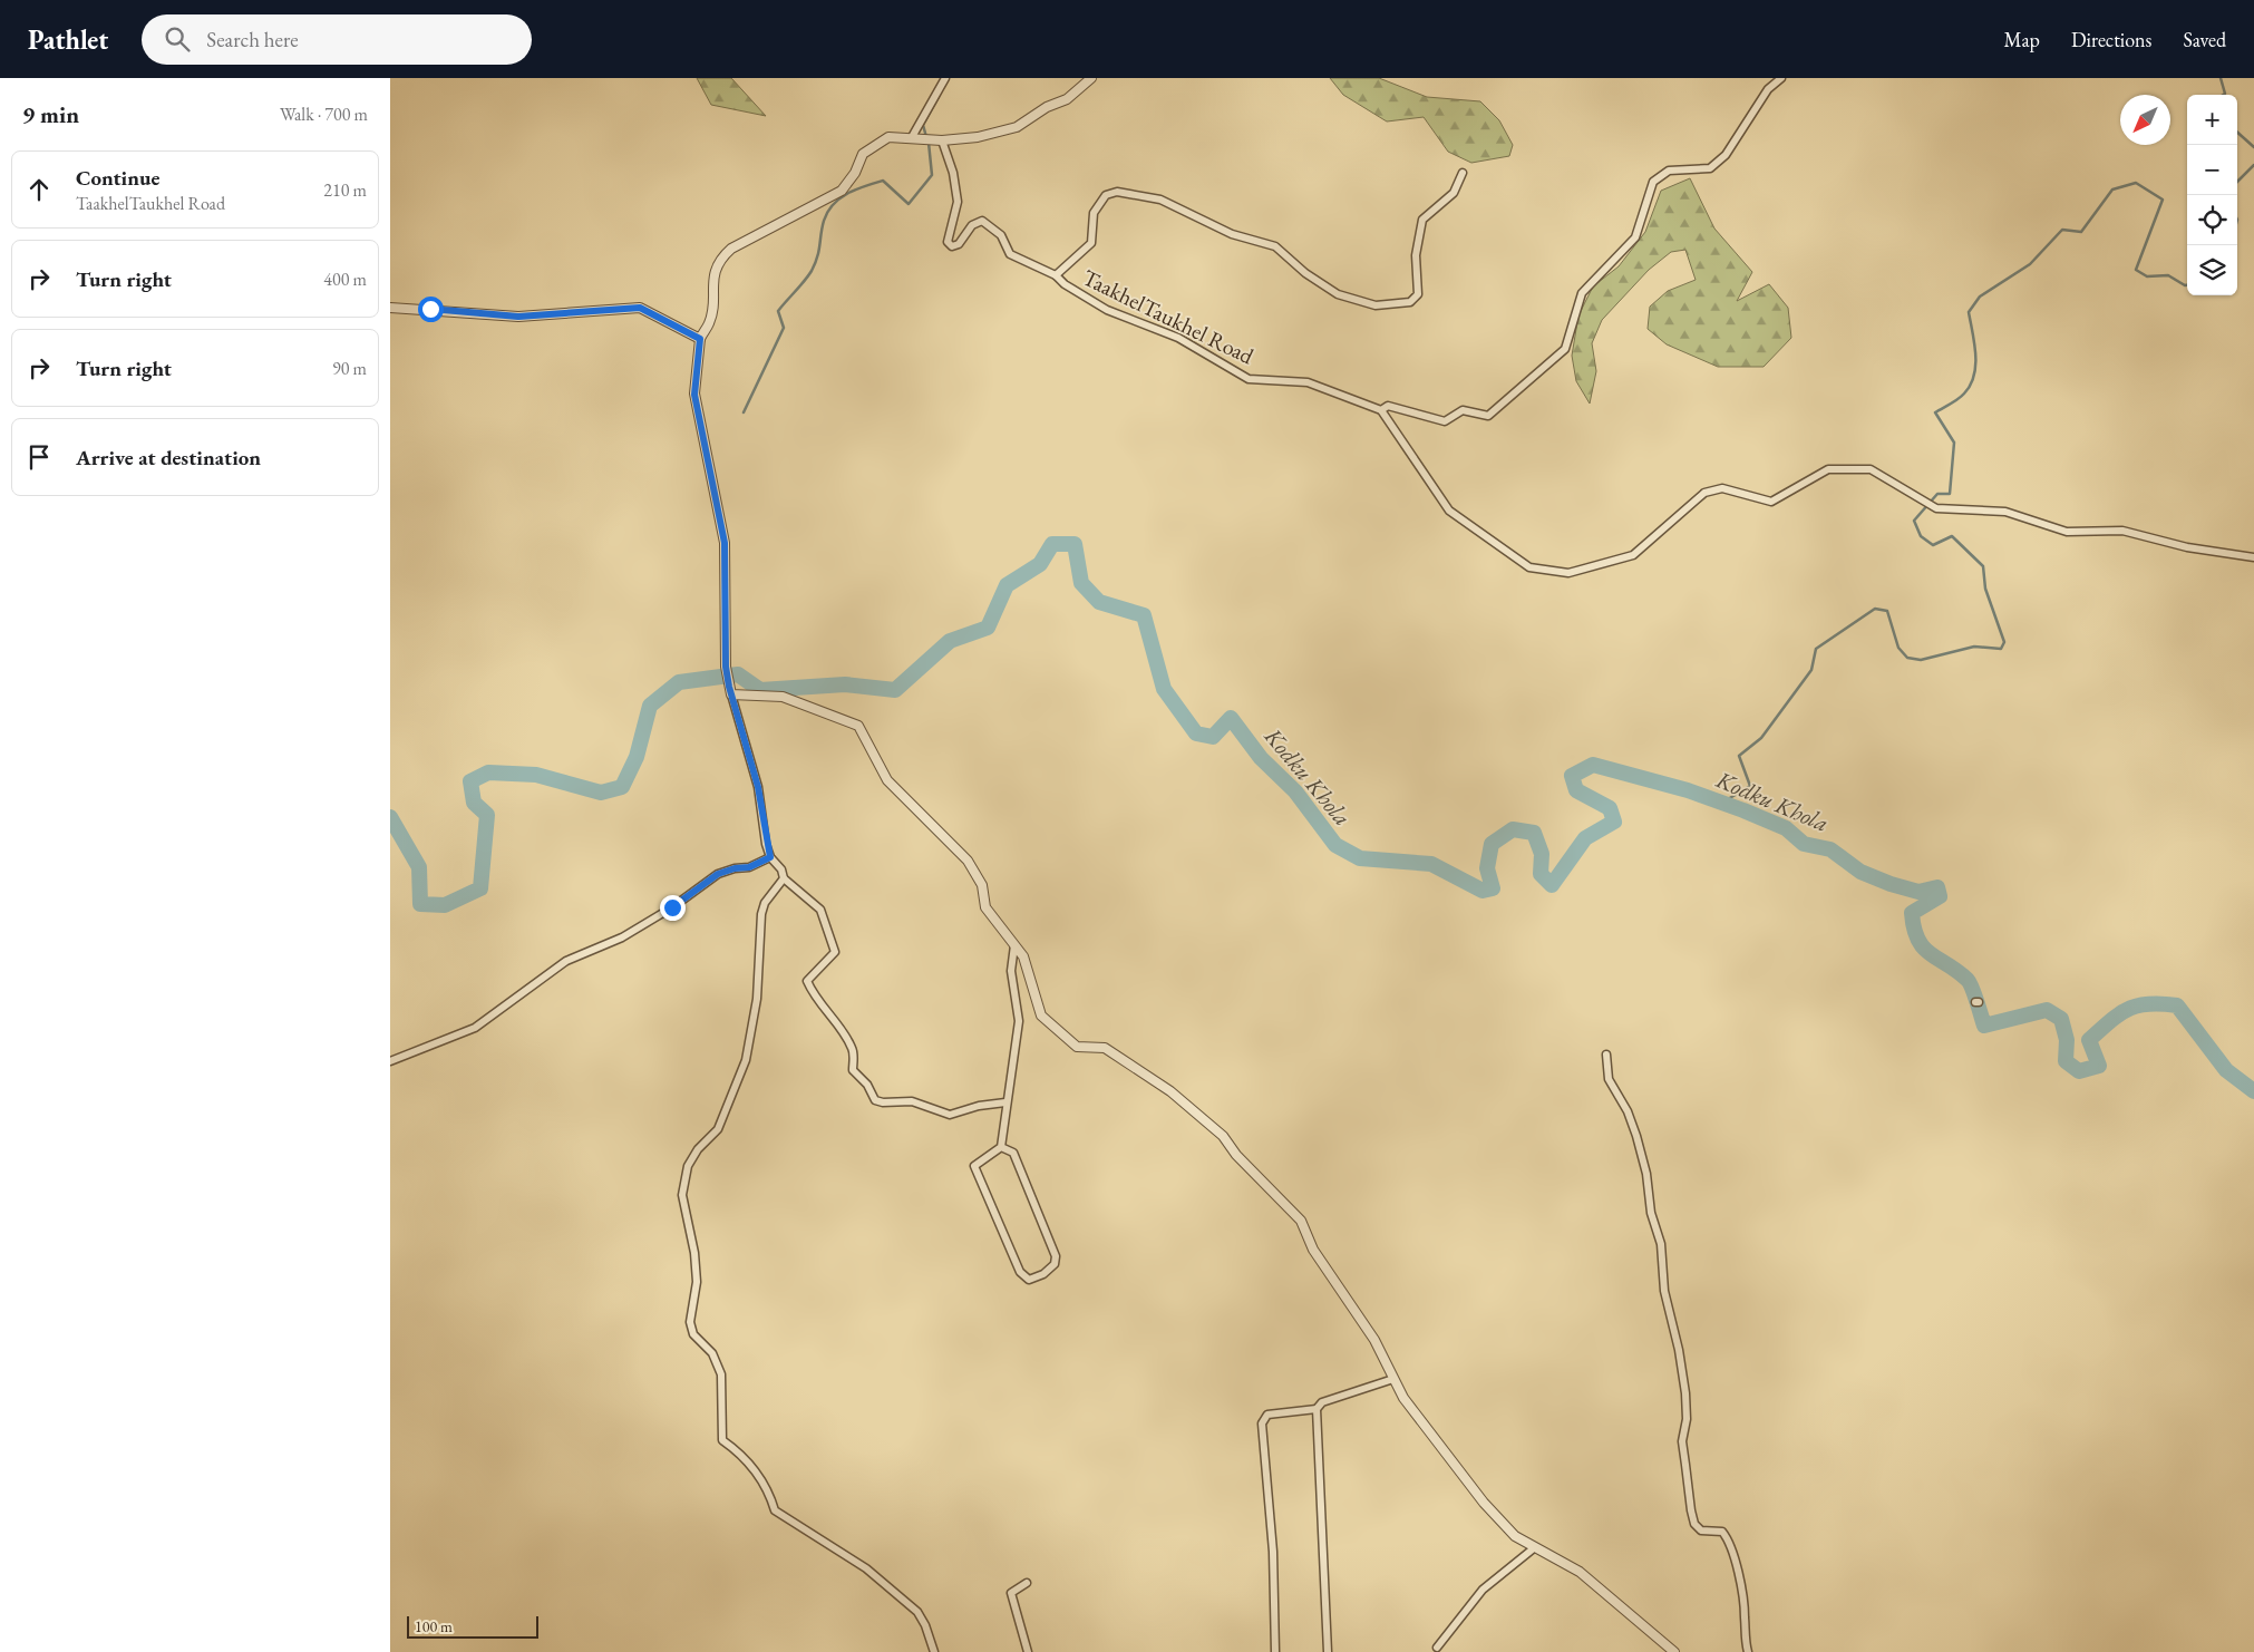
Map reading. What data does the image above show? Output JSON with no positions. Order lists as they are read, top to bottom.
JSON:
{
  "streets": {
    "street": ["TaakhelTaukhel Road"]
  },
  "water": ["Kodku Khola"],
  "scale_bar": "100 m",
  "north": "bottom left",
  "page": {
    "header": "Pathlet",
    "search": "Search here",
    "nav": ["Map", "Directions", "Saved"],
    "heading": ["9 min", "Walk · 700 m"],
    "map_buttons": ["+", "−"],
    "list": [
      ["Continue", "TaakhelTaukhel Road", "210 m"],
      ["Turn right", "400 m"],
      ["Turn right", "90 m"],
      "Arrive at destination"
    ],
    "scale": "100 m"
  }
}
